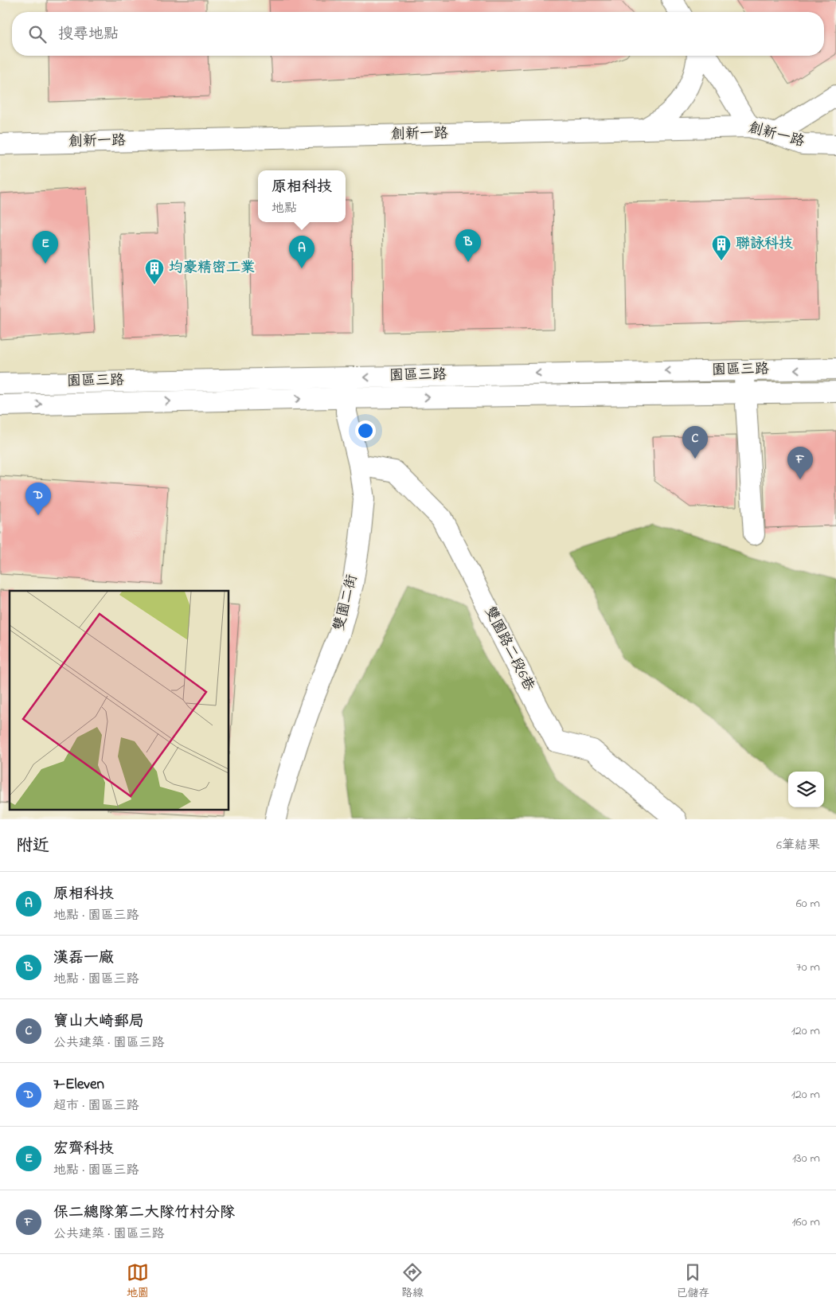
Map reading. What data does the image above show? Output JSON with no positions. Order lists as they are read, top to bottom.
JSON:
{
  "streets": {
    "street": [
      "創新一路",
      "園區三路",
      "雙園二街",
      "雙園路二段6巷"
    ]
  },
  "crossings": [
    ["園區三路", "雙園二街"],
    ["雙園二街", "雙園路二段6巷"]
  ],
  "places": {
    "building": ["聯詠科技", "均豪精密工業"]
  },
  "page": {
    "search": "搜尋地點",
    "popup": ["原相科技", "地點"],
    "pins": [
      "B",
      "E",
      "A",
      "C",
      "F",
      "D"
    ],
    "heading": ["附近", "6筆結果"],
    "list": [
      {
        "mark": "A",
        "name": "原相科技",
        "note": "地點 · 園區三路",
        "value": "60 m"
      },
      {
        "mark": "B",
        "name": "漢磊一廠",
        "note": "地點 · 園區三路",
        "value": "70 m"
      },
      {
        "mark": "C",
        "name": "寶山大崎郵局",
        "note": "公共建築 · 園區三路",
        "value": "120 m"
      },
      {
        "mark": "D",
        "name": "7-Eleven",
        "note": "超市 · 園區三路",
        "value": "120 m"
      },
      {
        "mark": "E",
        "name": "宏齊科技",
        "note": "地點 · 園區三路",
        "value": "130 m"
      },
      {
        "mark": "F",
        "name": "保二總隊第二大隊竹村分隊",
        "note": "公共建築 · 園區三路",
        "value": "160 m"
      }
    ],
    "nav": ["地圖", "路線", "已儲存"]
  }
}
